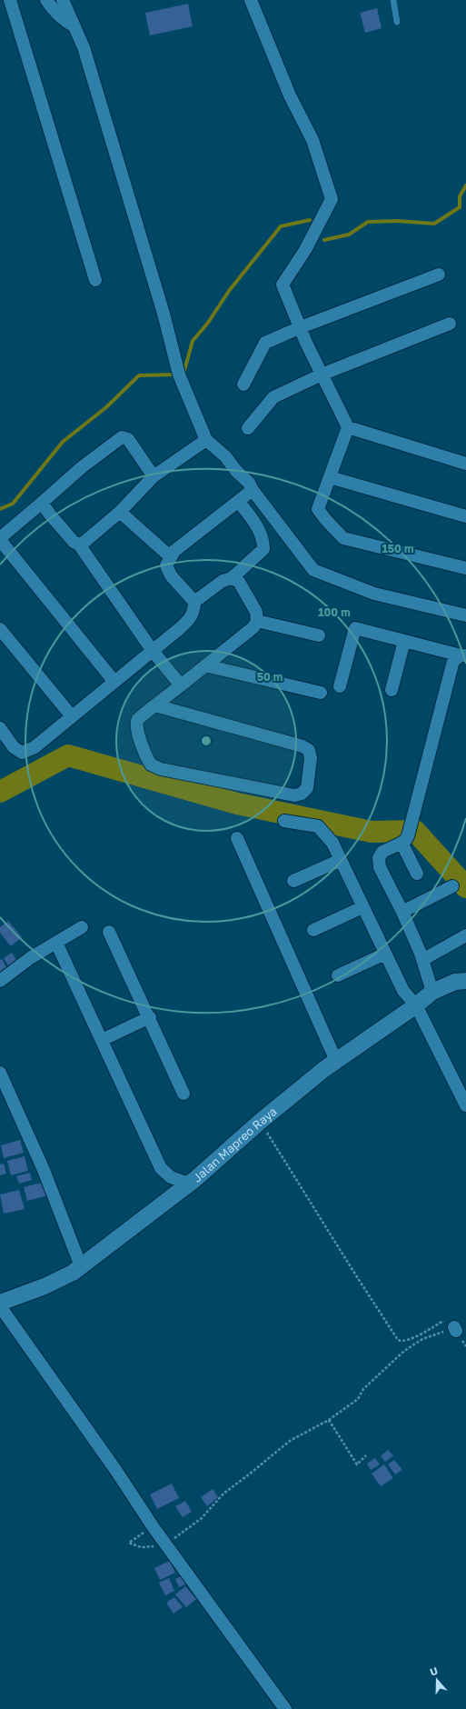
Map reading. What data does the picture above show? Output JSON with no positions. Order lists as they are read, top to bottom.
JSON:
{
  "streets": {
    "street": ["Jalan Mapreo Raya"]
  },
  "north": "top",
  "rings": ["150 m", "100 m", "50 m"]
}
